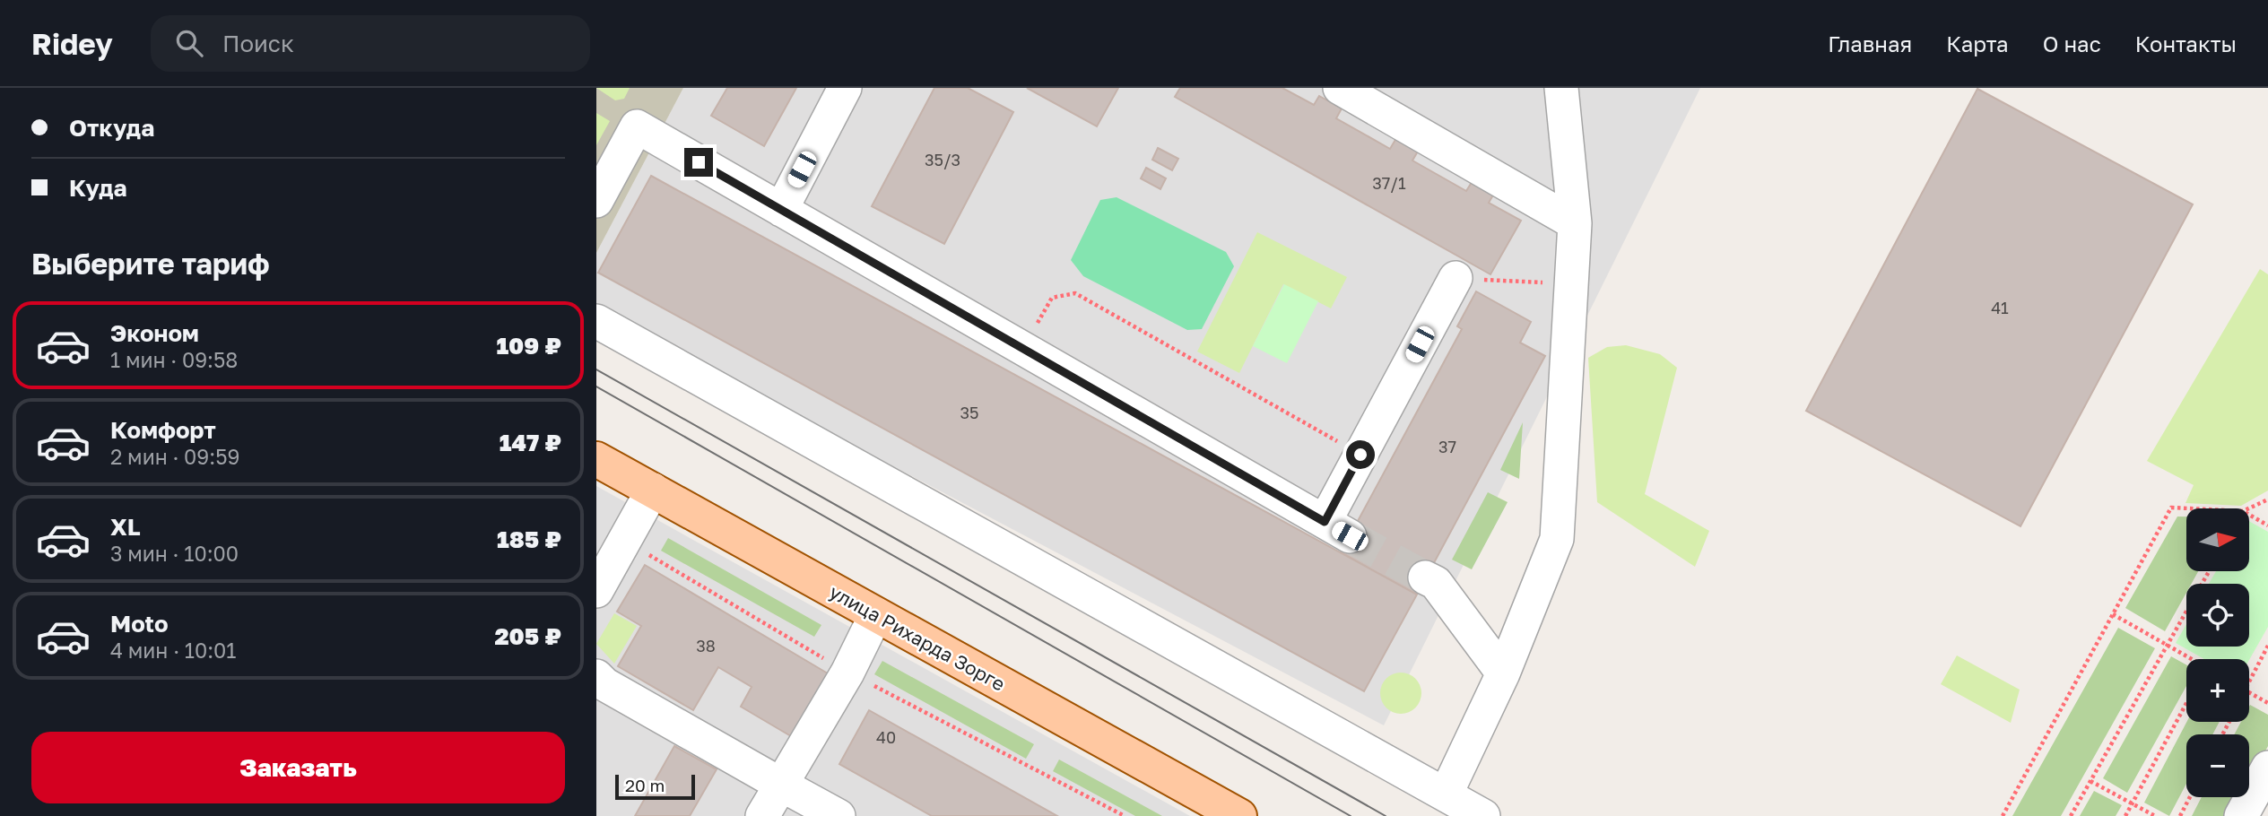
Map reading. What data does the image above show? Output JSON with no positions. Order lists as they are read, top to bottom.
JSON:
{
  "streets": {
    "main road": ["улица Рихарда Зорге"]
  },
  "house_numbers": [
    "35/3",
    "37/1",
    "41",
    "35",
    "37",
    "38",
    "40"
  ],
  "scale_bar": "20 m",
  "north": "right",
  "page": {
    "header": "Ridey",
    "search": "Поиск",
    "nav": [
      "Главная",
      "Карта",
      "О нас",
      "Контакты"
    ],
    "banner": ["Откуда", "Куда"],
    "heading": "Выберите тариф",
    "list": [
      {
        "name": "Эконом",
        "note": "1 мин · 09:58",
        "value": "109 ₽"
      },
      {
        "name": "Комфорт",
        "note": "2 мин · 09:59",
        "value": "147 ₽"
      },
      {
        "name": "XL",
        "note": "3 мин · 10:00",
        "value": "185 ₽"
      },
      {
        "name": "Moto",
        "note": "4 мин · 10:01",
        "value": "205 ₽"
      }
    ],
    "map_buttons": ["+", "−"],
    "buttons": "Заказать",
    "scale": "20 m"
  }
}
